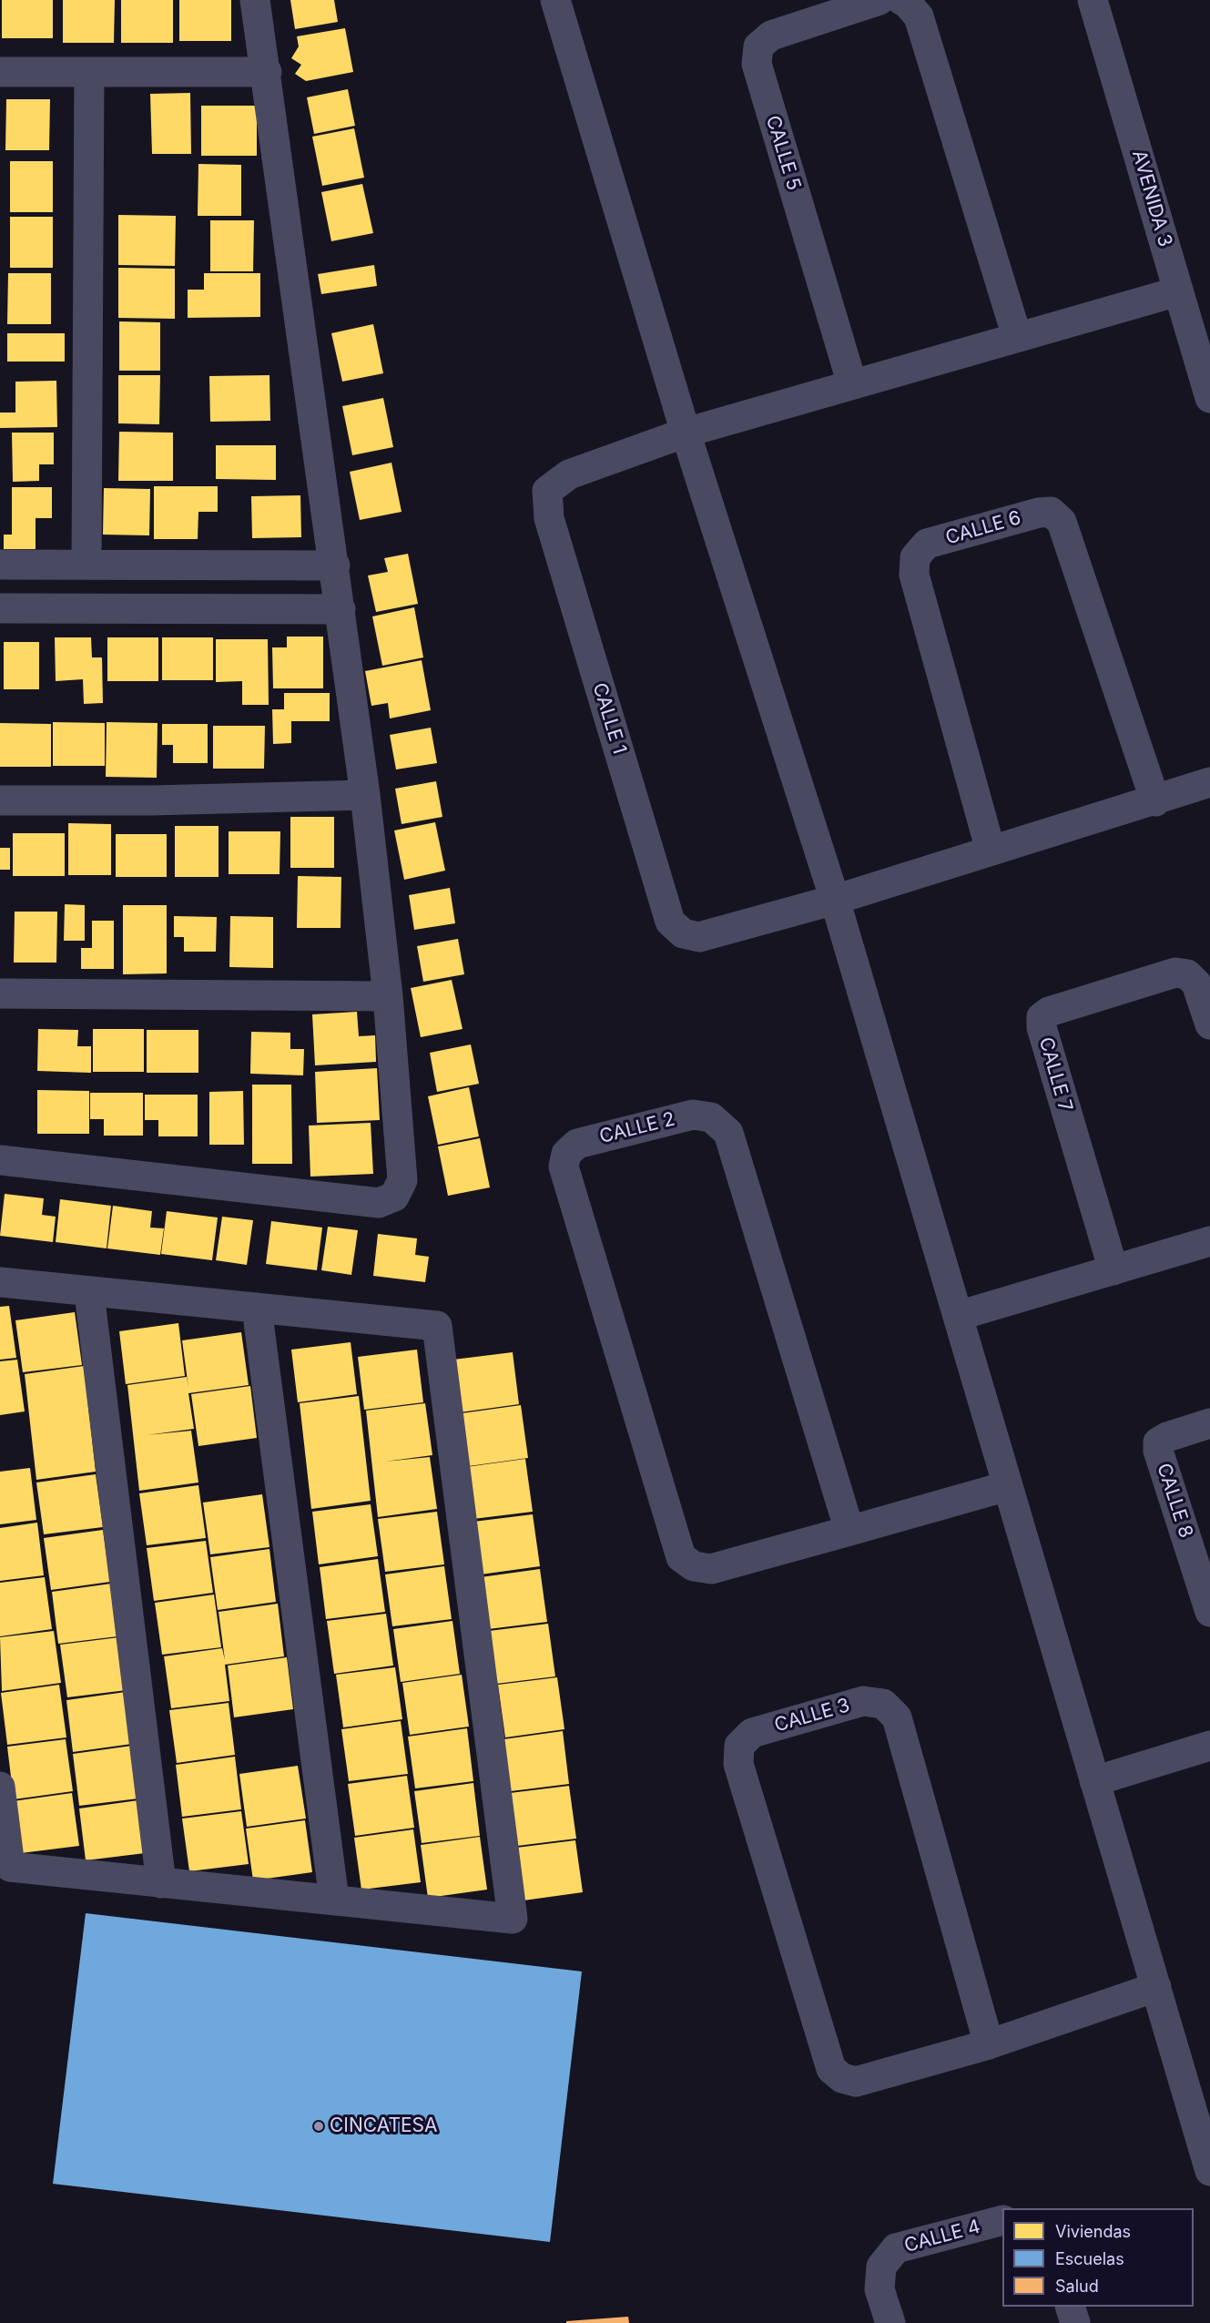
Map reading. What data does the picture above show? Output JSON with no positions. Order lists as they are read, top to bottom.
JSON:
{
  "streets": {
    "street": [
      "CALLE 5",
      "AVENIDA 3",
      "CALLE 6",
      "CALLE 1",
      "CALLE 7",
      "CALLE 2",
      "CALLE 8",
      "CALLE 3",
      "CALLE 4"
    ]
  },
  "places": ["CINCATESA"],
  "legend": ["Viviendas", "Escuelas", "Salud"]
}
